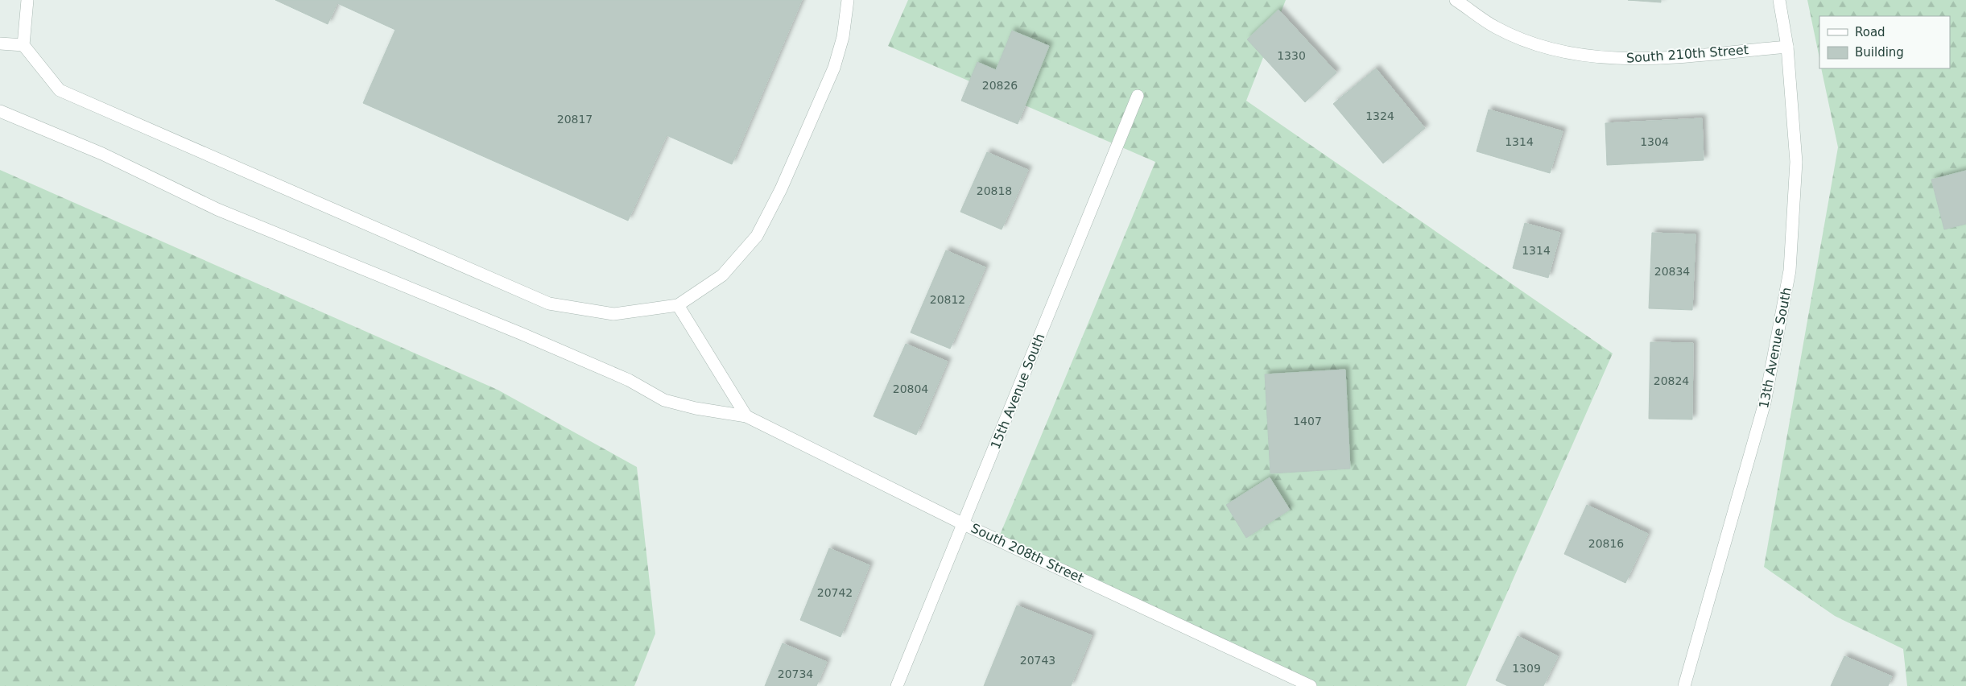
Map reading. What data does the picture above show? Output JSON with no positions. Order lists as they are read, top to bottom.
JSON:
{
  "streets": {
    "street": [
      "South 210th Street",
      "13th Avenue South",
      "15th Avenue South",
      "South 208th Street"
    ]
  },
  "crossings": [
    ["South 210th Street", "13th Avenue South"],
    ["15th Avenue South", "South 208th Street"]
  ],
  "house_numbers": [
    "1330",
    "20826",
    "1324",
    "20817",
    "1314",
    "1304",
    "20818",
    "1314",
    "20834",
    "20812",
    "20824",
    "20804",
    "1407",
    "20816",
    "20742",
    "20743",
    "1309",
    "20734"
  ],
  "legend": ["Road", "Building"]
}
